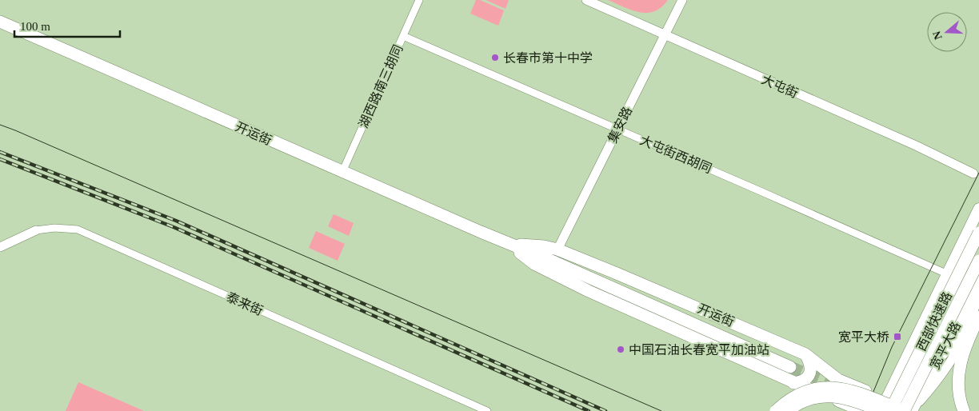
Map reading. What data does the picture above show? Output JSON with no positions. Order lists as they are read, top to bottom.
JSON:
{
  "streets": {
    "main road": ["开运街", "西部快速路", "宽平大路"],
    "street": [
      "湖西路南三胡同",
      "大屯街",
      "集安路",
      "大屯街西胡同",
      "泰来街"
    ]
  },
  "crossings": [
    ["湖西路南三胡同", "开运街"],
    ["湖西路南三胡同", "大屯街西胡同"],
    ["大屯街", "集安路"],
    ["集安路", "开运街"],
    ["集安路", "大屯街西胡同"],
    ["开运街", "西部快速路"],
    ["开运街", "宽平大路"],
    ["西部快速路", "宽平大路"]
  ],
  "places": {
    "other": ["长春市第十中学", "中国石油长春宽平加油站"],
    "transit": ["宽平大桥"]
  },
  "scale_bar": "100 m",
  "north": "left"
}
